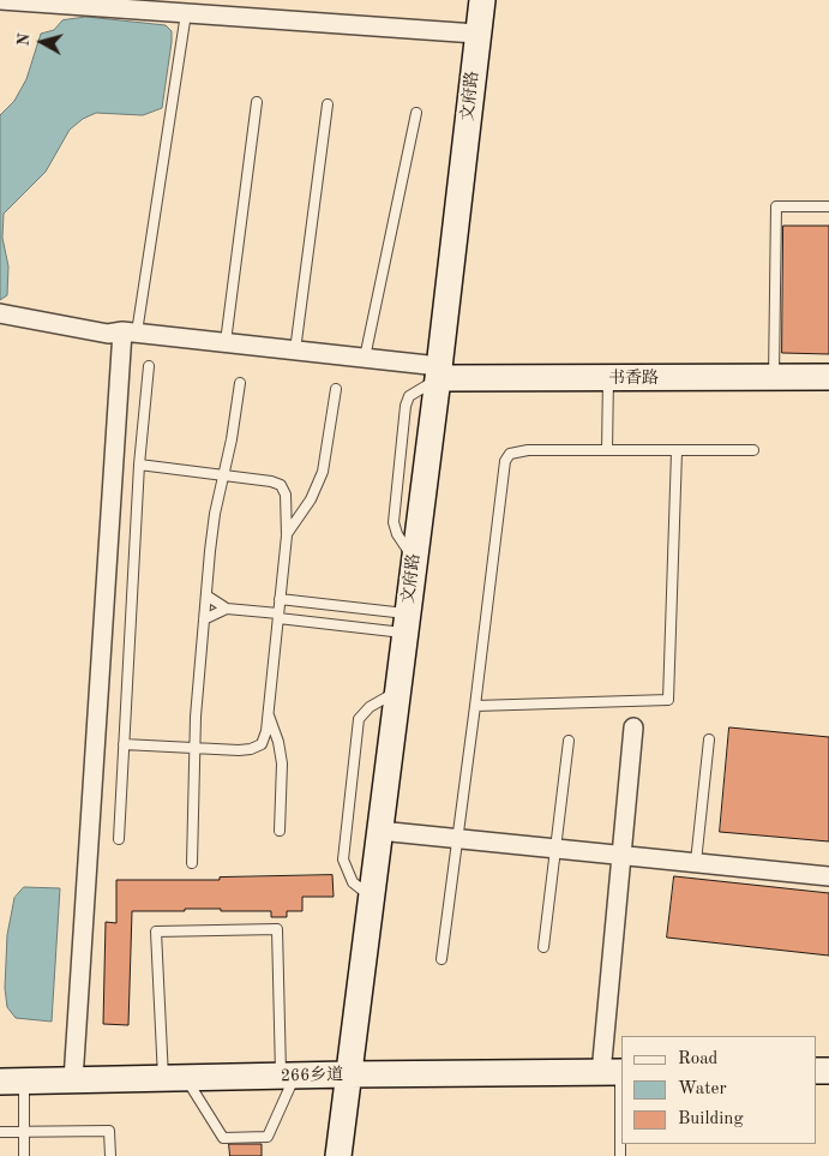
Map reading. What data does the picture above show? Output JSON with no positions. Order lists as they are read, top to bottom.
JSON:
{
  "streets": {
    "street": ["文府路", "书香路", "266乡道"]
  },
  "crossings": [
    ["文府路", "书香路"],
    ["文府路", "266乡道"]
  ],
  "legend": ["Road", "Water", "Building"],
  "north": "left"
}
